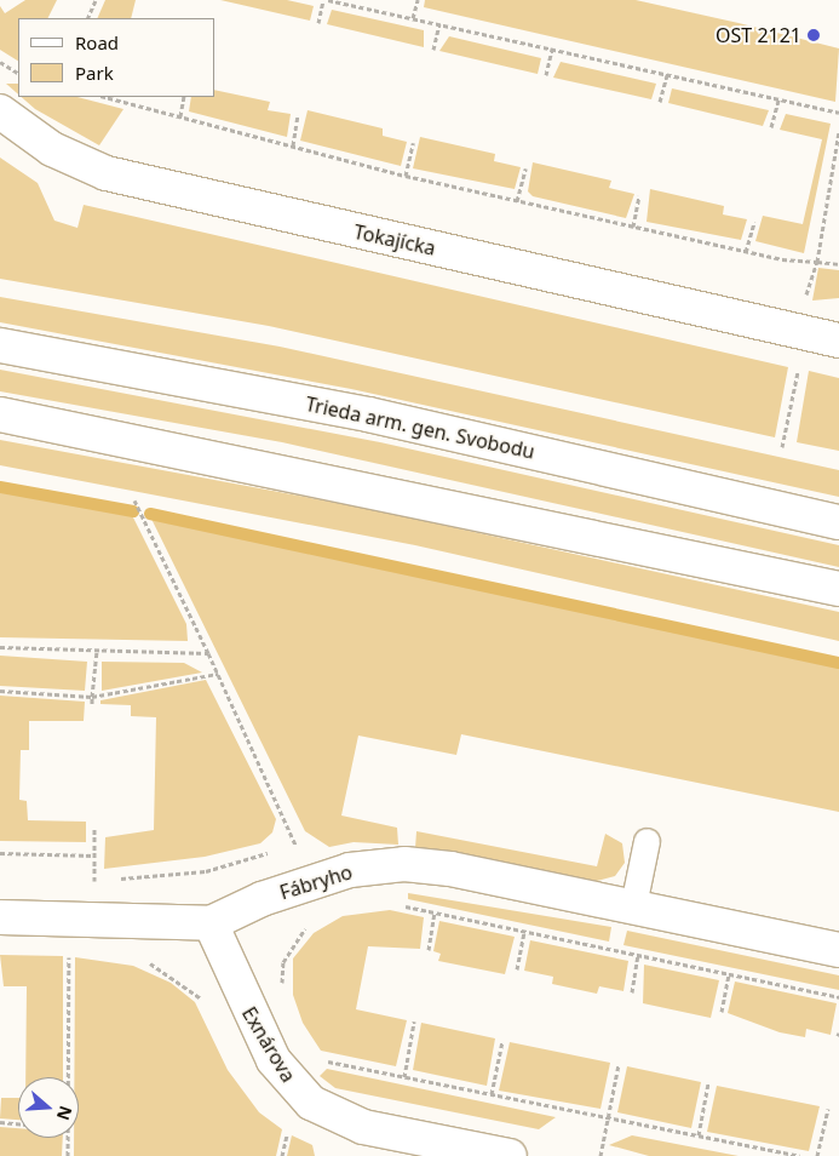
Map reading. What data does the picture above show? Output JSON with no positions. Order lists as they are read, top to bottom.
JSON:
{
  "streets": {
    "street": [
      "Tokajícka",
      "Trieda arm. gen. Svobodu",
      "Fábryho",
      "Exnárova"
    ]
  },
  "crossings": [
    ["Fábryho", "Exnárova"]
  ],
  "places": ["OST 2121"],
  "legend": ["Road", "Park"],
  "north": "right"
}
